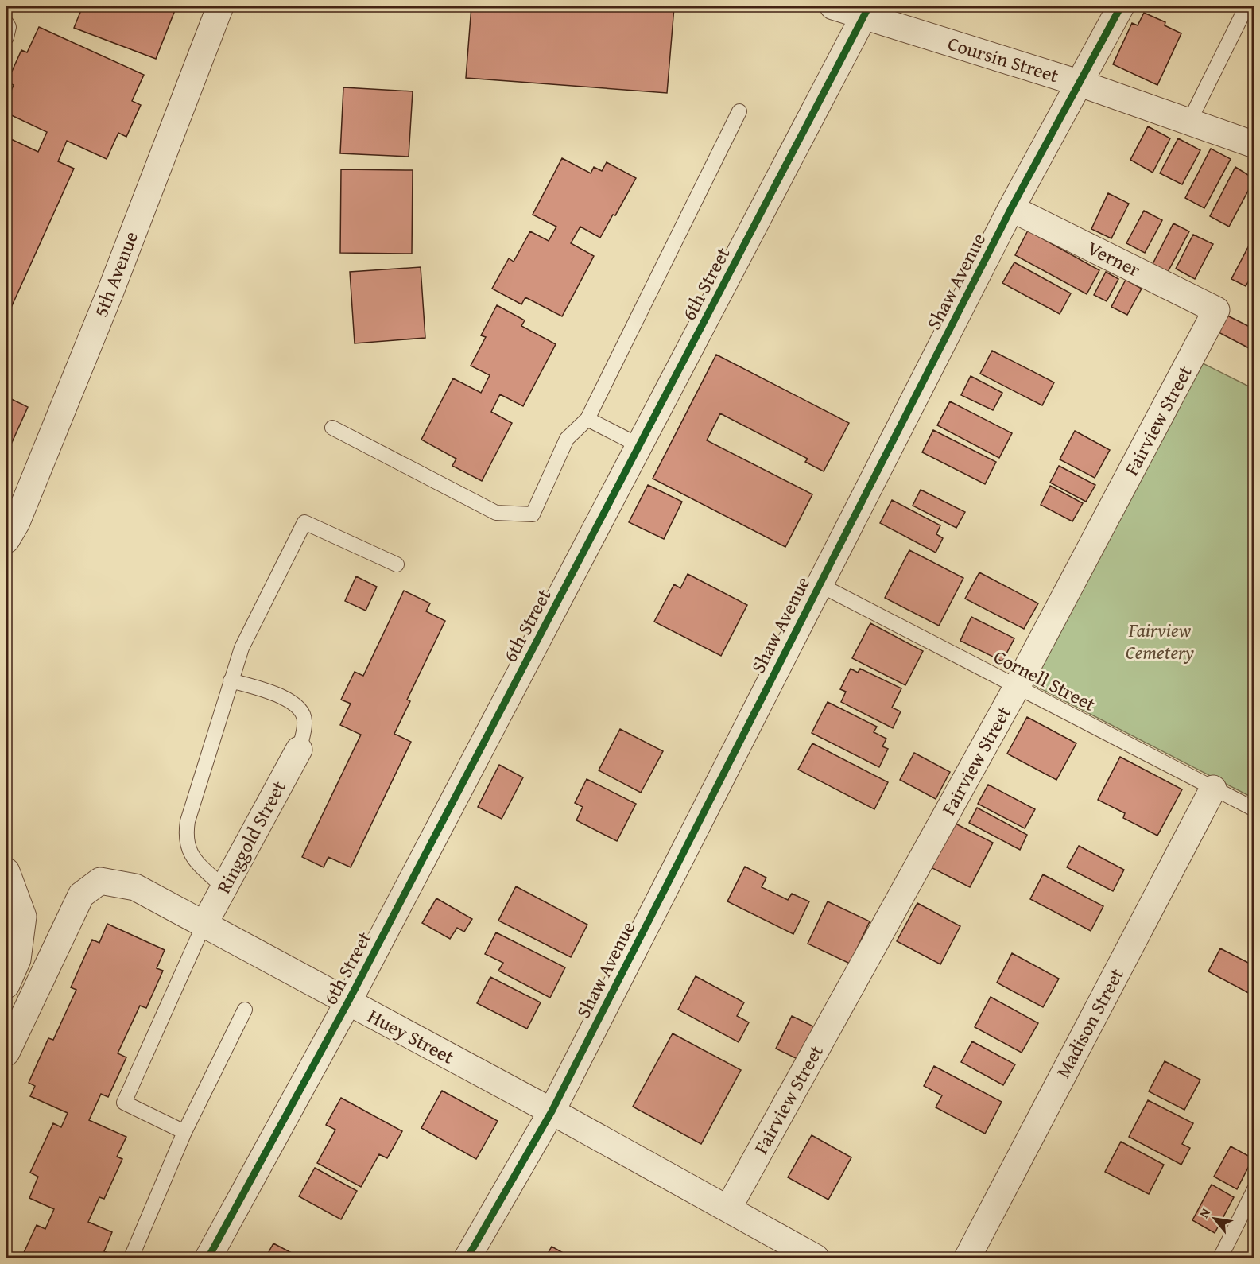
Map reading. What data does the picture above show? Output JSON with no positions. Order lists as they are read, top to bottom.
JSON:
{
  "streets": {
    "street": [
      "Coursin Street",
      "Verner",
      "5th Avenue",
      "Shaw Avenue",
      "6th Street",
      "Fairview Street",
      "Ringgold Street",
      "Madison Street",
      "Huey Street"
    ],
    "lane": ["Cornell Street"]
  },
  "crossings": [
    ["Coursin Street", "Shaw Avenue"],
    ["Coursin Street", "6th Street"],
    ["Verner", "Shaw Avenue"],
    ["Verner", "Fairview Street"],
    ["Shaw Avenue", "Cornell Street"],
    ["Shaw Avenue", "Huey Street"],
    ["6th Street", "Huey Street"],
    ["Fairview Street", "Cornell Street"],
    ["Fairview Street", "Huey Street"],
    ["Cornell Street", "Madison Street"],
    ["Ringgold Street", "Huey Street"]
  ],
  "parks": ["Fairview Cemetery"],
  "north": "top left"
}
